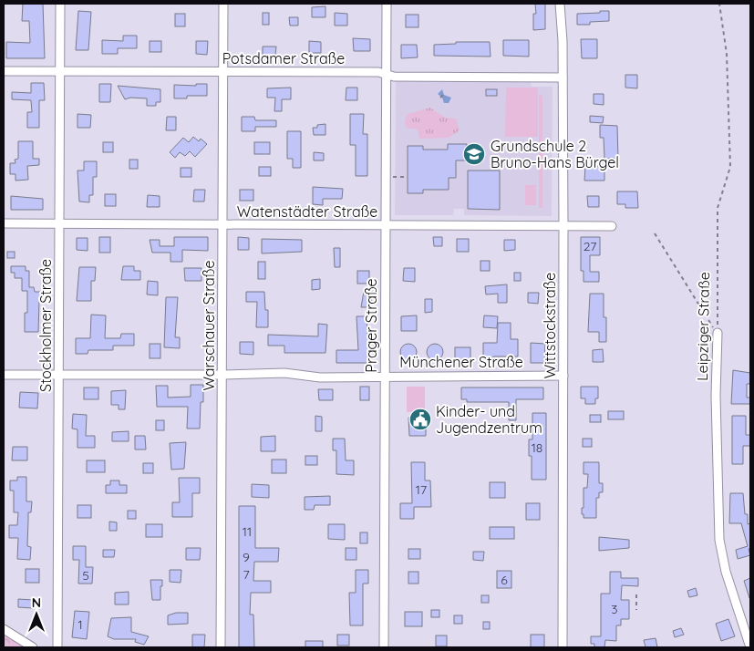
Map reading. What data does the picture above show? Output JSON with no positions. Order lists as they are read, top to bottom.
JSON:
{
  "streets": {
    "street": [
      "Potsdamer Straße",
      "Watenstädter Straße",
      "Stockholmer Straße",
      "Warschauer Straße",
      "Prager Straße",
      "Wittstockstraße",
      "Leipziger Straße",
      "Münchener Straße"
    ]
  },
  "crossings": [
    ["Potsdamer Straße", "Stockholmer Straße"],
    ["Potsdamer Straße", "Warschauer Straße"],
    ["Potsdamer Straße", "Prager Straße"],
    ["Potsdamer Straße", "Wittstockstraße"],
    ["Watenstädter Straße", "Stockholmer Straße"],
    ["Watenstädter Straße", "Warschauer Straße"],
    ["Watenstädter Straße", "Prager Straße"],
    ["Watenstädter Straße", "Wittstockstraße"],
    ["Stockholmer Straße", "Münchener Straße"],
    ["Warschauer Straße", "Münchener Straße"],
    ["Prager Straße", "Münchener Straße"],
    ["Wittstockstraße", "Münchener Straße"]
  ],
  "places": {
    "school or university": ["Grundschule 2 Bruno-Hans Bürgel"],
    "public building": ["Kinder- und Jugendzentrum"]
  },
  "house_numbers": [
    "27",
    "18",
    "17",
    "11",
    "9",
    "7",
    "5",
    "6",
    "3",
    "1"
  ],
  "north": "top"
}
